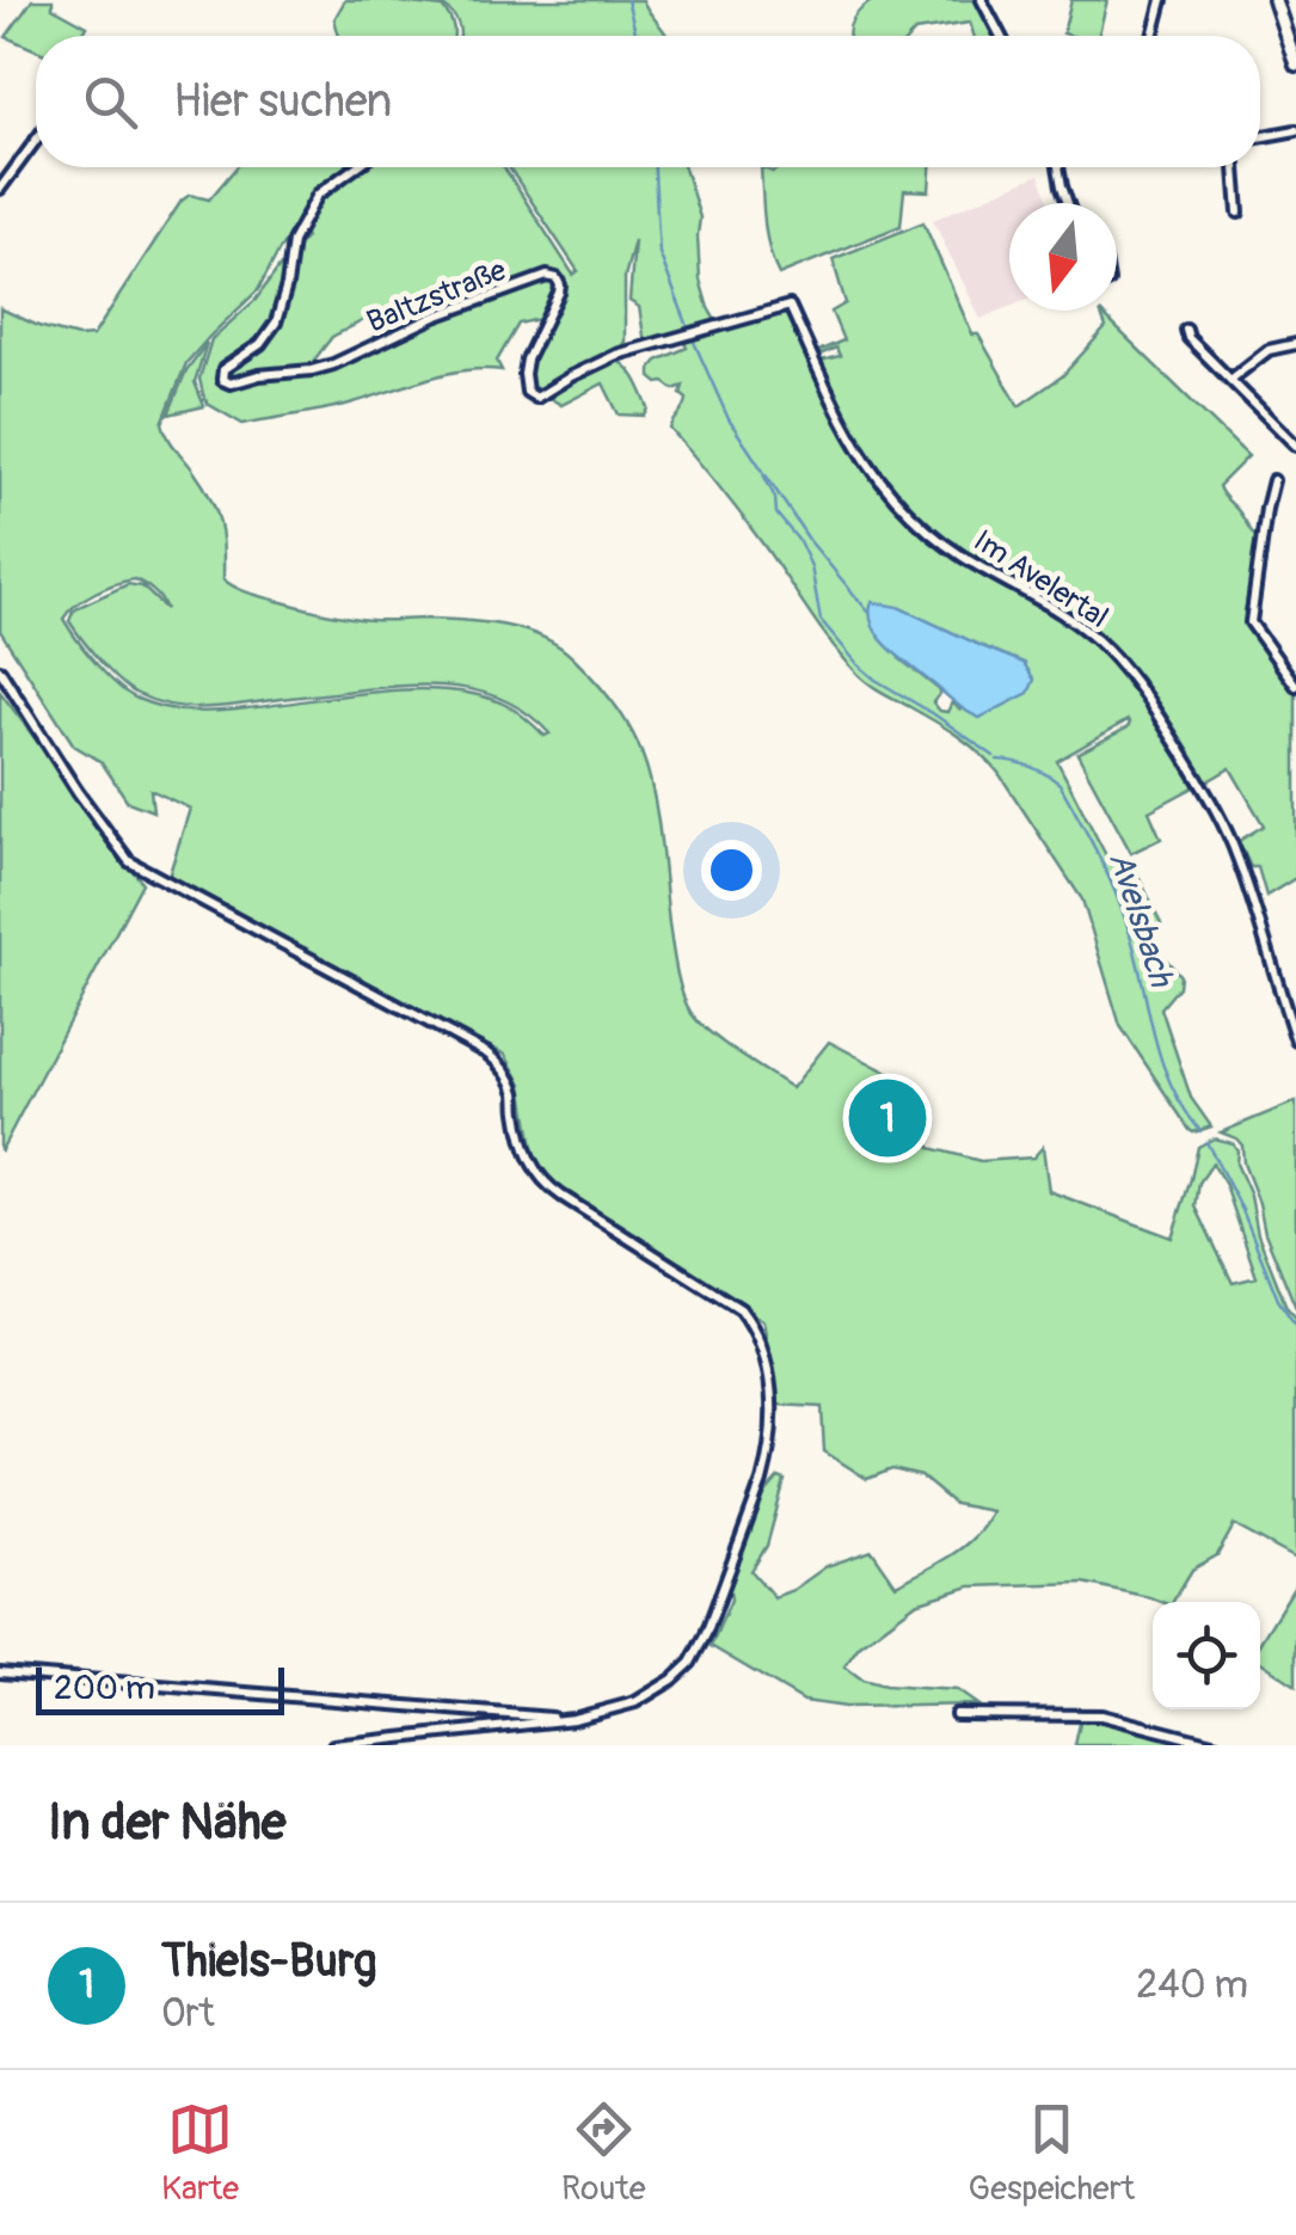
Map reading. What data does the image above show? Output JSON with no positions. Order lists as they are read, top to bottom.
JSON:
{
  "streets": {
    "street": ["Baltzstraße", "Im Avelertal"]
  },
  "crossings": [
    ["Baltzstraße", "Im Avelertal"]
  ],
  "water": ["Avelsbach"],
  "scale_bar": "200 m",
  "north": "bottom",
  "page": {
    "search": "Hier suchen",
    "pins": "1",
    "scale": "200 m",
    "heading": "In der Nähe",
    "list": [
      {
        "mark": "1",
        "name": "Thiels-Burg",
        "note": "Ort",
        "value": "240 m"
      }
    ],
    "nav": ["Karte", "Route", "Gespeichert"]
  }
}
